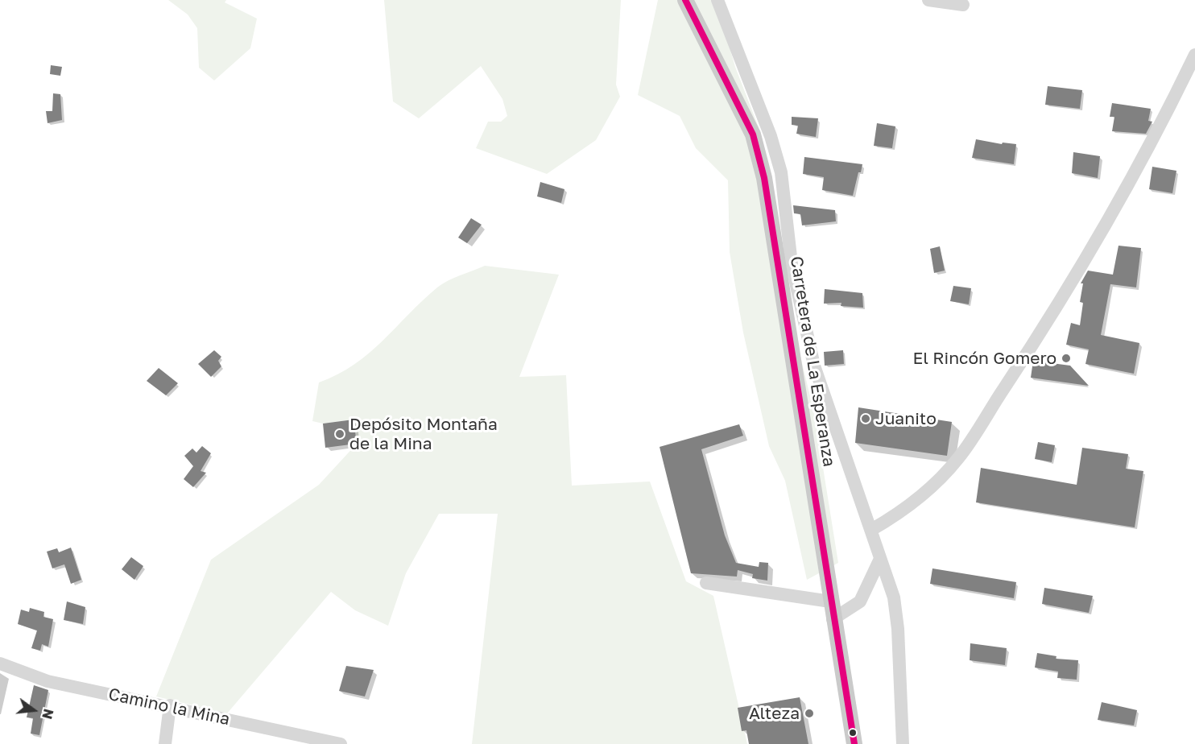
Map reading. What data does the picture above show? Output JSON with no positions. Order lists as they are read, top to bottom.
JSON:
{
  "streets": {
    "main road": ["Carretera de La Esperanza"],
    "street": ["Camino la Mina"]
  },
  "places": [
    "El Rincón Gomero",
    "Juanito",
    "Depósito Montaña de la Mina",
    "Alteza"
  ],
  "north": "right"
}
